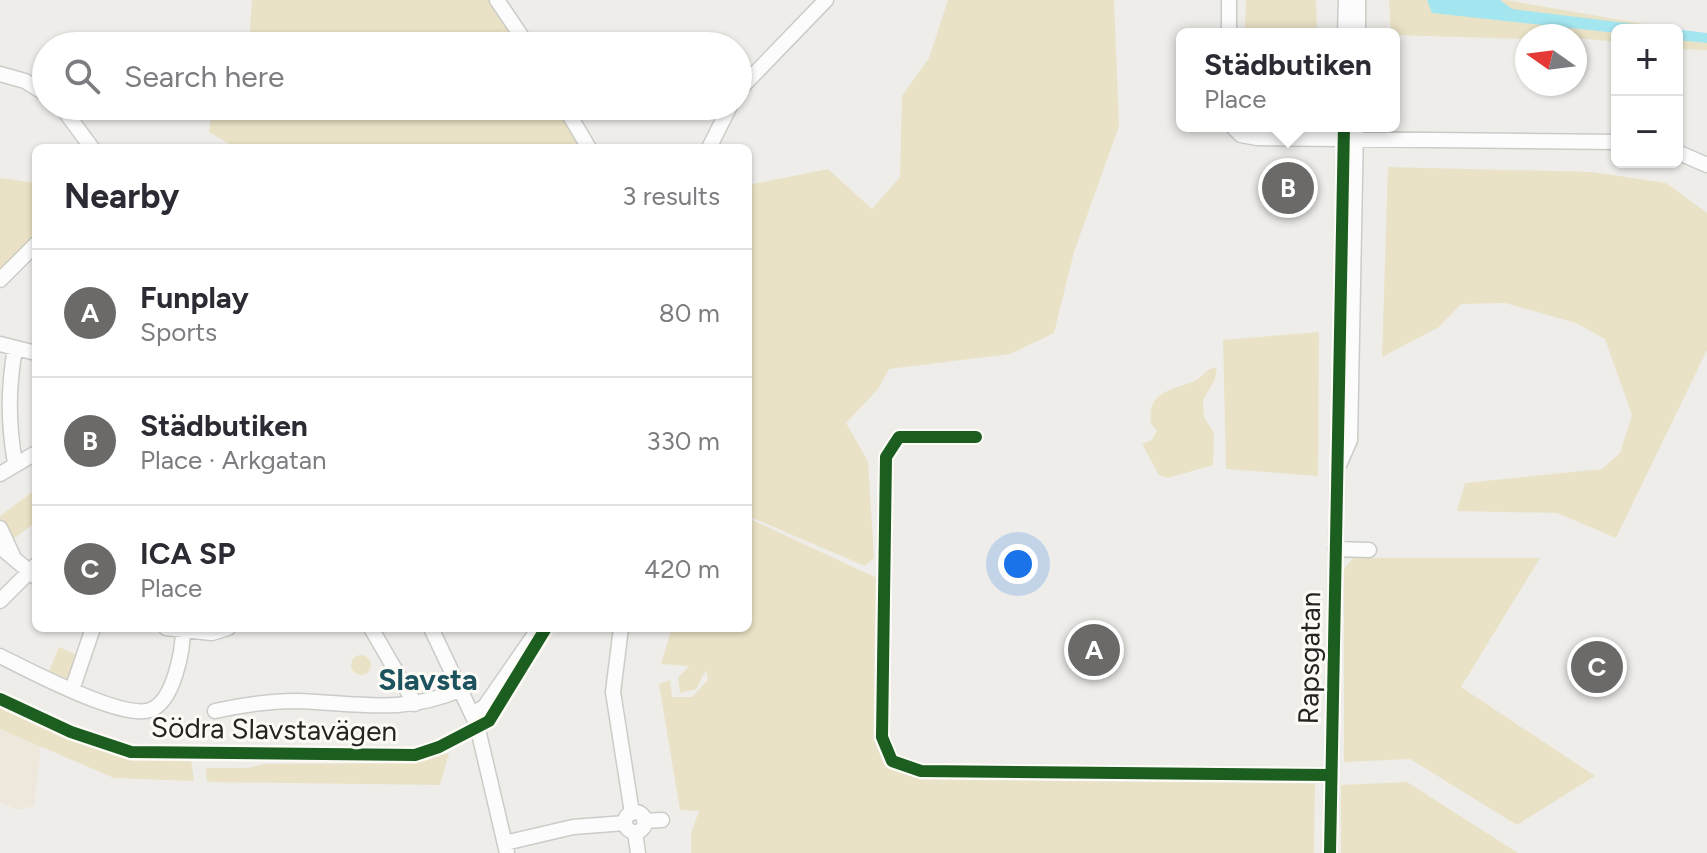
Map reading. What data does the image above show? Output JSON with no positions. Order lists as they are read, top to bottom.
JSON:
{
  "streets": {
    "street": ["Rapsgatan"],
    "cycle path": ["Södra Slavstavägen"]
  },
  "districts": ["Slavsta"],
  "north": "left",
  "page": {
    "map_buttons": ["+", "−"],
    "popup": ["Städbutiken", "Place"],
    "search": "Search here",
    "heading": ["Nearby", "3 results"],
    "pins": ["B", "A", "C"],
    "list": [
      {
        "mark": "A",
        "name": "Funplay",
        "note": "Sports",
        "value": "80 m"
      },
      {
        "mark": "B",
        "name": "Städbutiken",
        "note": "Place · Arkgatan",
        "value": "330 m"
      },
      {
        "mark": "C",
        "name": "ICA SP",
        "note": "Place",
        "value": "420 m"
      }
    ]
  }
}
